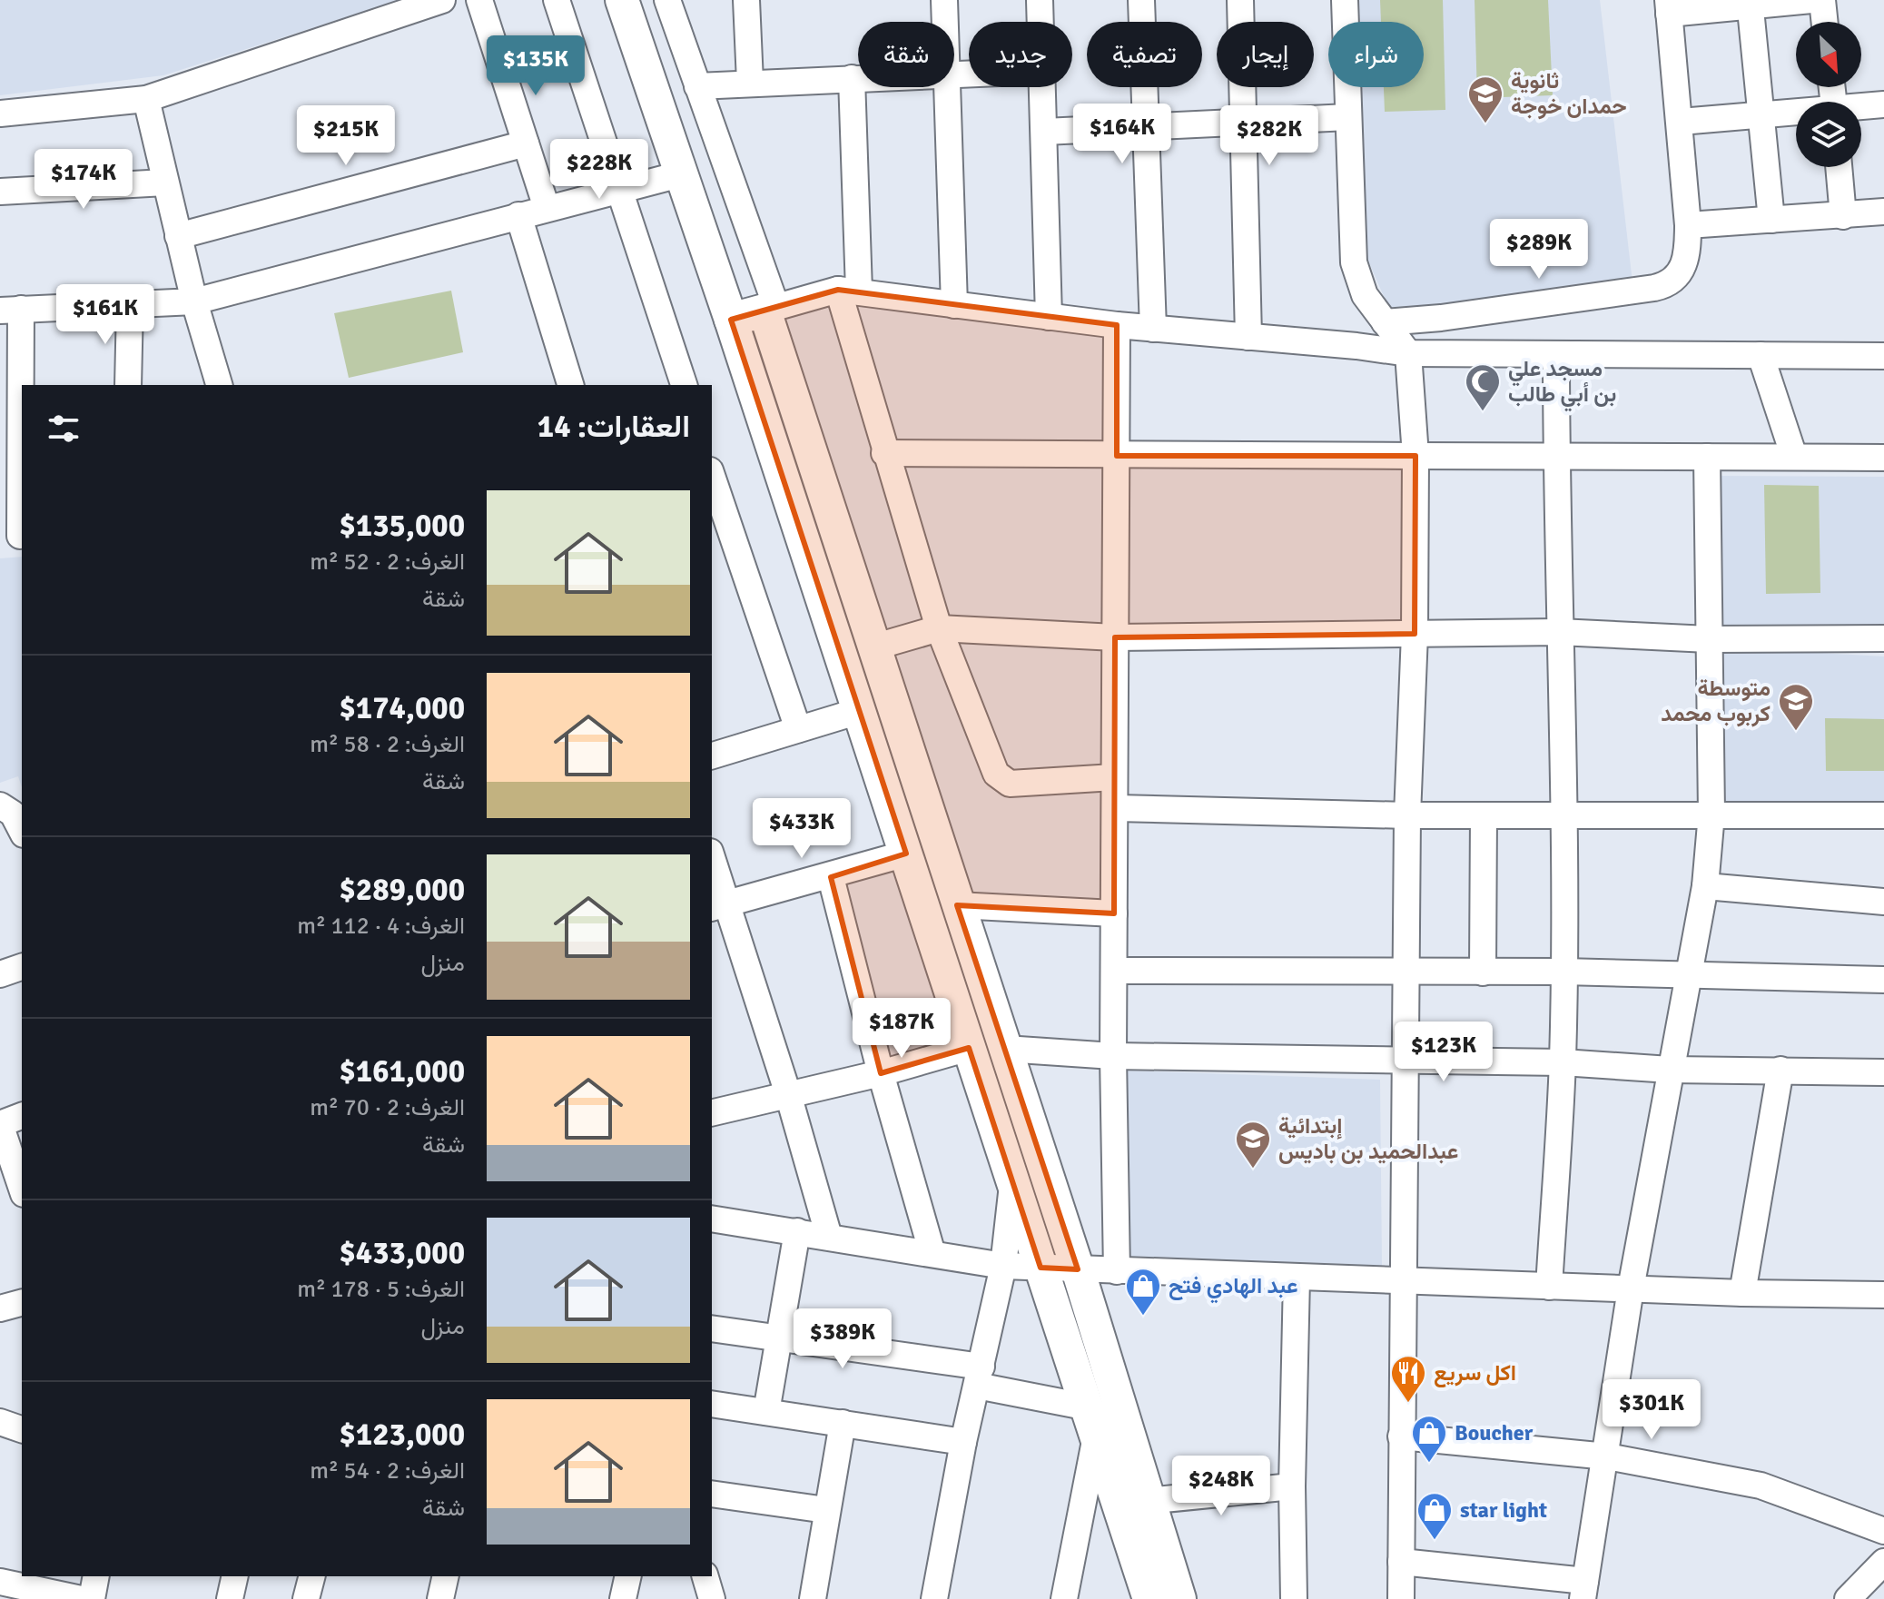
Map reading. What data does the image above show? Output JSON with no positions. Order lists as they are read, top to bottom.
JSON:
{
  "places": {
    "school or university": ["ثانوية حمدان خوجة", "متوسطة كربوب محمد", "إبتدائية عبدالحميد بن باديس"],
    "mosque": ["مسجد علي بن أبي طالب"],
    "shop": ["عبد الهادي فتح", "Boucher", "star light"],
    "restaurant": ["اكل سريع"]
  },
  "north": "bottom right",
  "page": {
    "chip": [
      "شراء",
      "إيجار",
      "تصفية",
      "جديد",
      "شقة"
    ],
    "price": [
      "$135K",
      "$164K",
      "$215K",
      "$282K",
      "$228K",
      "$174K",
      "$289K",
      "$161K",
      "$433K",
      "$187K",
      "$123K",
      "$389K",
      "$301K",
      "$248K"
    ],
    "heading": "العقارات: 14",
    "list": [
      {
        "name": "$135,000",
        "note": "الغرف: 2 · 52 m² · شقة"
      },
      {
        "name": "$174,000",
        "note": "الغرف: 2 · 58 m² · شقة"
      },
      {
        "name": "$289,000",
        "note": "الغرف: 4 · 112 m² · منزل"
      },
      {
        "name": "$161,000",
        "note": "الغرف: 2 · 70 m² · شقة"
      },
      {
        "name": "$433,000",
        "note": "الغرف: 5 · 178 m² · منزل"
      },
      {
        "name": "$123,000",
        "note": "الغرف: 2 · 54 m² · شقة"
      }
    ]
  }
}
